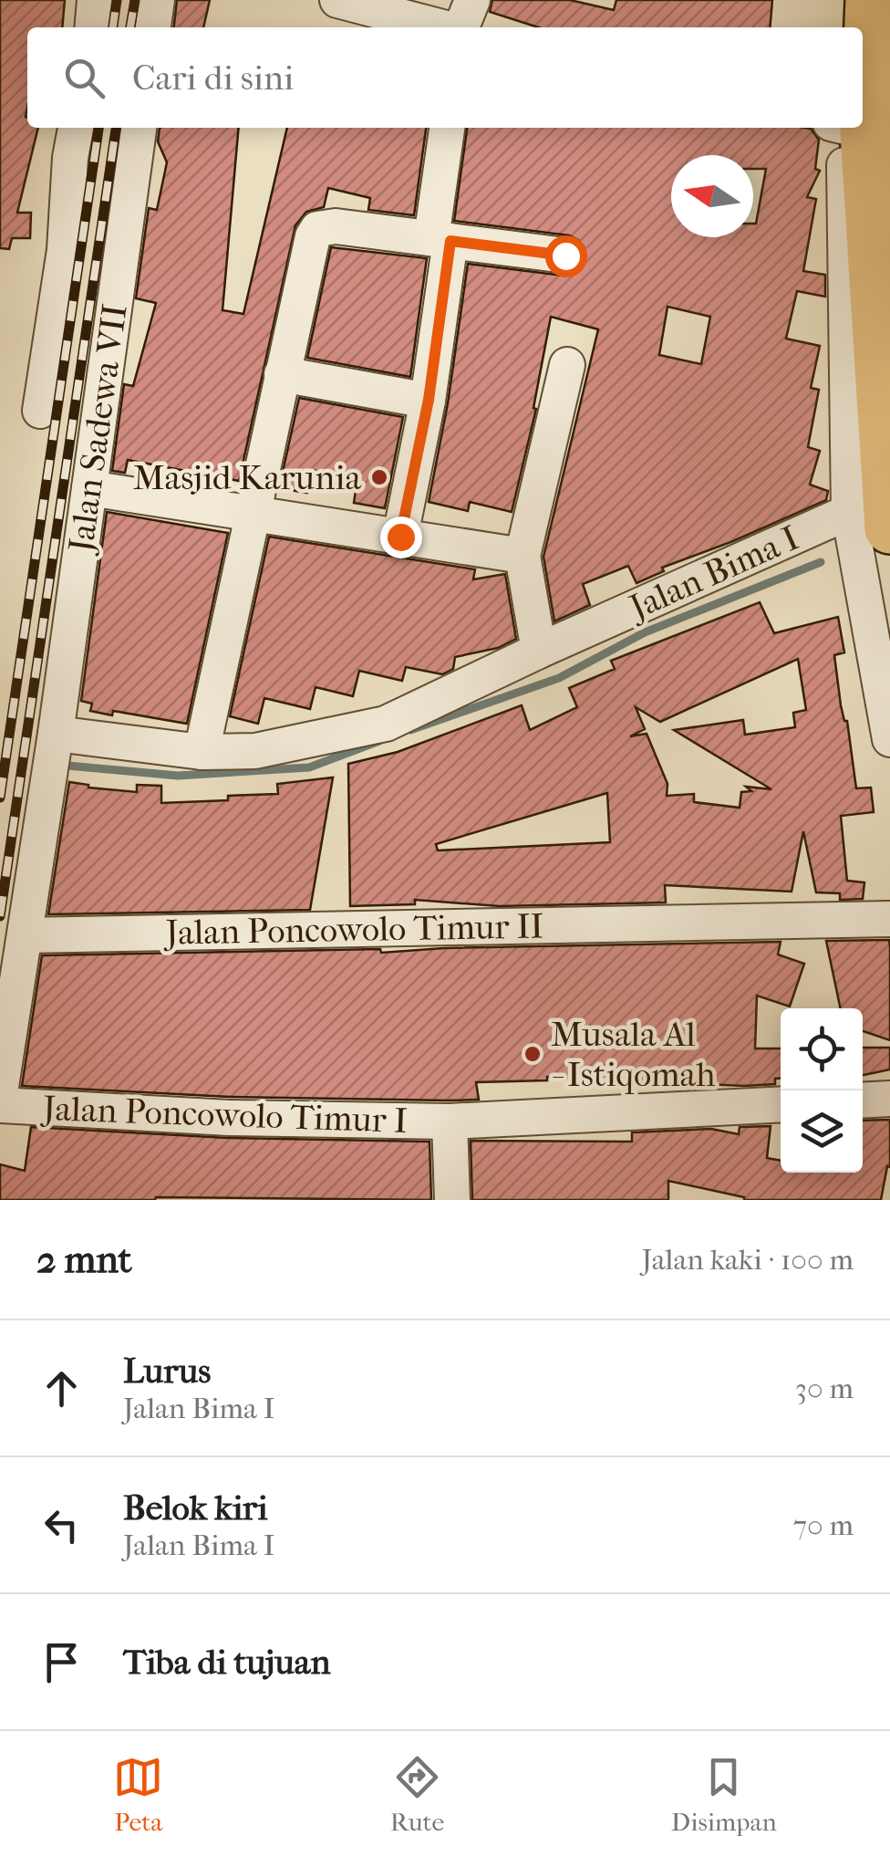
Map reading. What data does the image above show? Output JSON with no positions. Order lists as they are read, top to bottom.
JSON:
{
  "streets": {
    "street": [
      "Jalan Sadewa VII",
      "Jalan Bima I",
      "Jalan Poncowolo Timur II",
      "Jalan Poncowolo Timur I"
    ]
  },
  "crossings": [
    ["Jalan Sadewa VII", "Jalan Bima I"],
    ["Jalan Poncowolo Timur II", "Jalan Poncowolo Timur I"]
  ],
  "places": ["Masjid Karunia", "Musala Al - Istiqomah"],
  "north": "left",
  "page": {
    "search": "Cari di sini",
    "heading": ["2 mnt", "Jalan kaki · 100 m"],
    "list": [
      ["Lurus", "Jalan Bima I", "30 m"],
      ["Belok kiri", "Jalan Bima I", "70 m"],
      "Tiba di tujuan"
    ],
    "nav": ["Peta", "Rute", "Disimpan"]
  }
}
